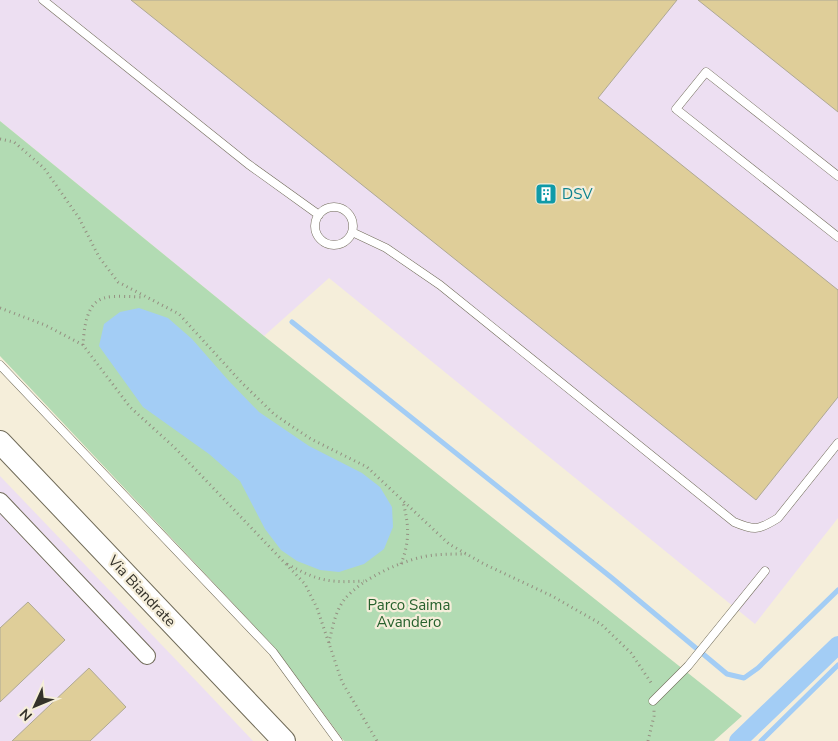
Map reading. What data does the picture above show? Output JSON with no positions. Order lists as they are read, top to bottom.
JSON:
{
  "streets": {
    "main road": ["Via Biandrate"]
  },
  "parks": ["Parco Saima Avandero"],
  "places": {
    "building": ["DSV"]
  },
  "north": "bottom left"
}
